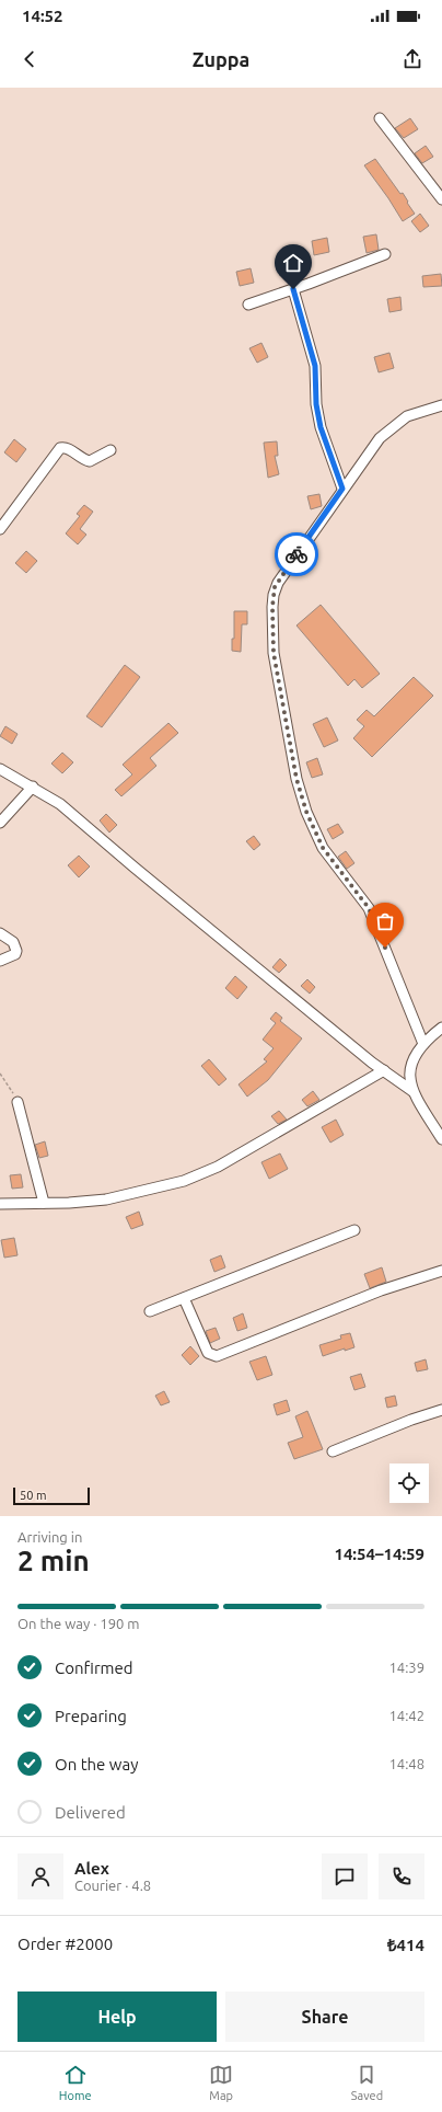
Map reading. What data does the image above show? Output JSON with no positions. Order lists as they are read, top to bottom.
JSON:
{
  "scale_bar": "50 m",
  "page": {
    "status": "14:52",
    "header": "Zuppa",
    "scale": "50 m",
    "heading": ["2 min", "Arriving in", "14:54–14:59"],
    "panel": [
      "Alex",
      "Courier · 4.8",
      "Order #2000",
      "₺414"
    ],
    "bar": "On the way · 190 m",
    "list": [
      ["Confirmed", "14:39"],
      ["Preparing", "14:42"],
      ["On the way", "14:48"],
      "Delivered"
    ],
    "buttons": ["Help", "Share"],
    "tabs": ["Home", "Map", "Saved"]
  }
}
